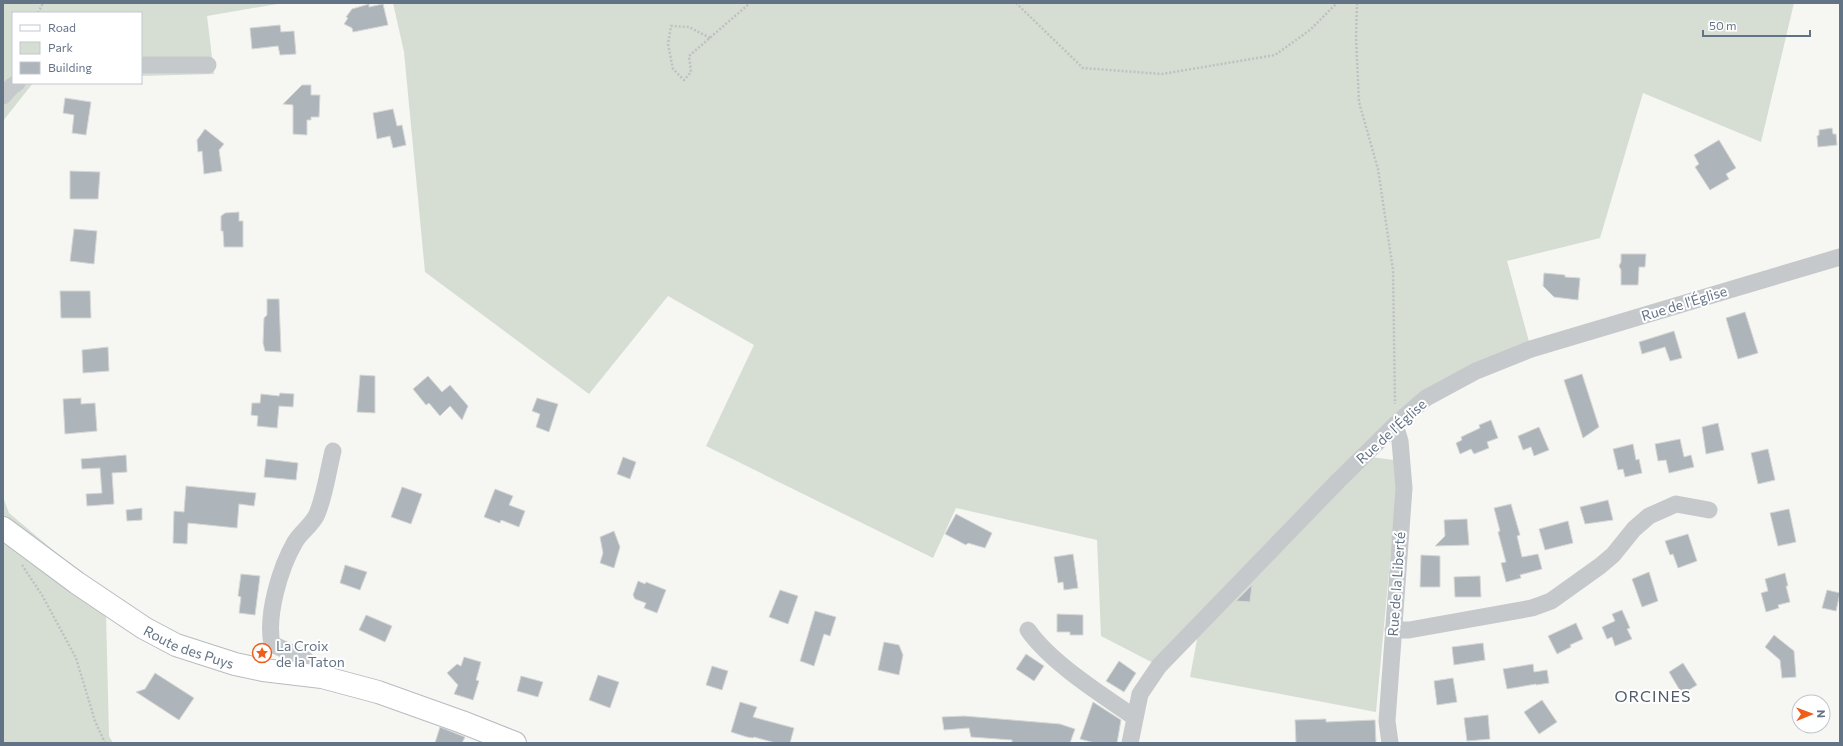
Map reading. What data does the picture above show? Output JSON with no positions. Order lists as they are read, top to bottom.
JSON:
{
  "streets": {
    "main road": ["Route des Puys"],
    "street": ["Rue de l'Église", "Rue de la Liberté"]
  },
  "crossings": [
    ["Rue de l'Église", "Rue de la Liberté"]
  ],
  "districts": ["ORCINES"],
  "places": {
    "place": ["La Croix de la Taton"]
  },
  "legend": ["Road", "Park", "Building"],
  "scale_bar": "50 m",
  "north": "right"
}
